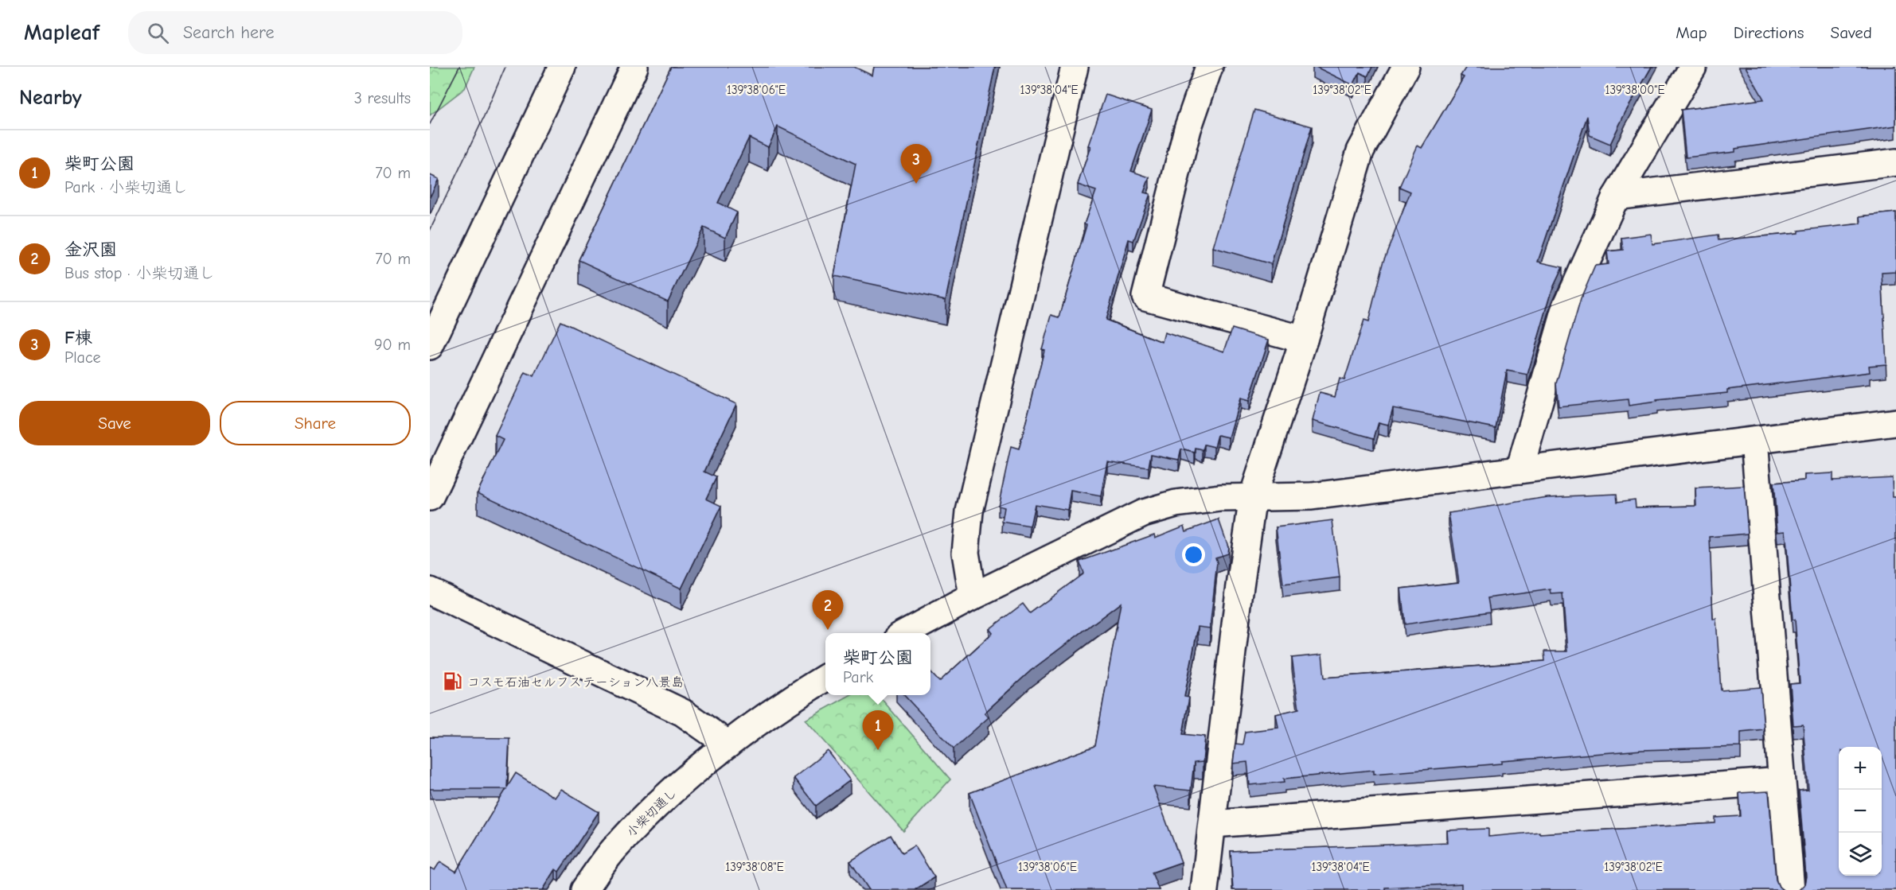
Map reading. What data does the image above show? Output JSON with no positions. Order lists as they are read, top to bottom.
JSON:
{
  "streets": {
    "street": ["小柴切通し"]
  },
  "places": {
    "fuel station": ["コスモ石油セルフステーション八景島"]
  },
  "page": {
    "header": "Mapleaf",
    "search": "Search here",
    "nav": ["Map", "Directions", "Saved"],
    "heading": ["Nearby", "3 results"],
    "list": [
      {
        "mark": "1",
        "name": "柴町公園",
        "note": "Park · 小柴切通し",
        "value": "70 m"
      },
      {
        "mark": "2",
        "name": "金沢園",
        "note": "Bus stop · 小柴切通し",
        "value": "70 m"
      },
      {
        "mark": "3",
        "name": "F棟",
        "note": "Place",
        "value": "90 m"
      }
    ],
    "pins": ["3", "2", "1"],
    "buttons": ["Save", "Share"],
    "popup": ["柴町公園", "Park"],
    "map_buttons": ["+", "−"]
  },
  "coordinates": [
    "139°38'02\"E",
    "139°38'00\"E",
    "139°38'06\"E",
    "139°38'04\"E",
    "139°38'08\"E"
  ]
}
